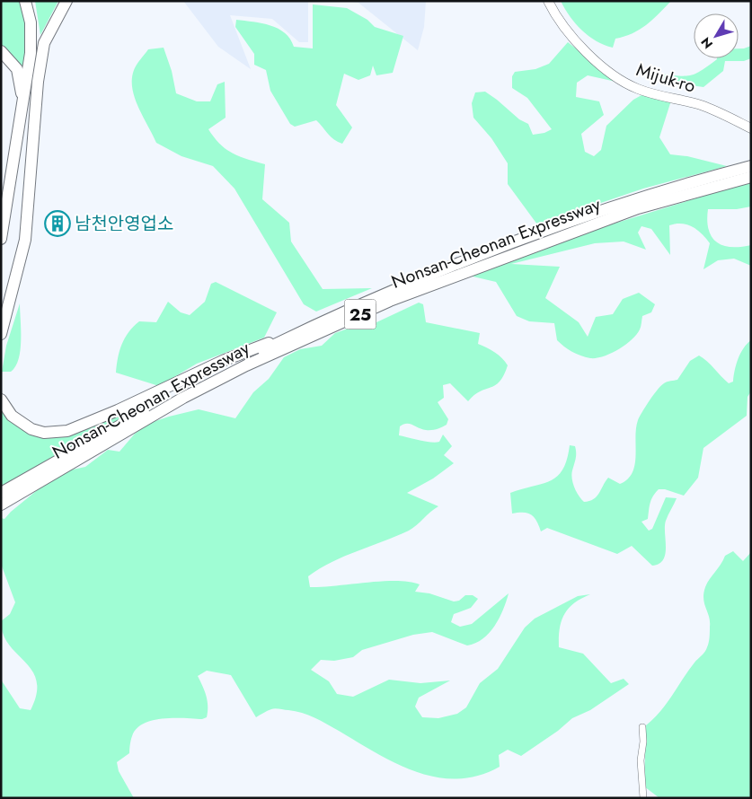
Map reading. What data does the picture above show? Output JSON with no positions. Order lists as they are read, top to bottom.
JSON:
{
  "streets": {
    "highway": ["Nonsan-Cheonan Expressway", "25"],
    "street": ["Mijuk-ro"]
  },
  "places": {
    "building": ["남천안영업소"]
  },
  "north": "bottom left"
}
